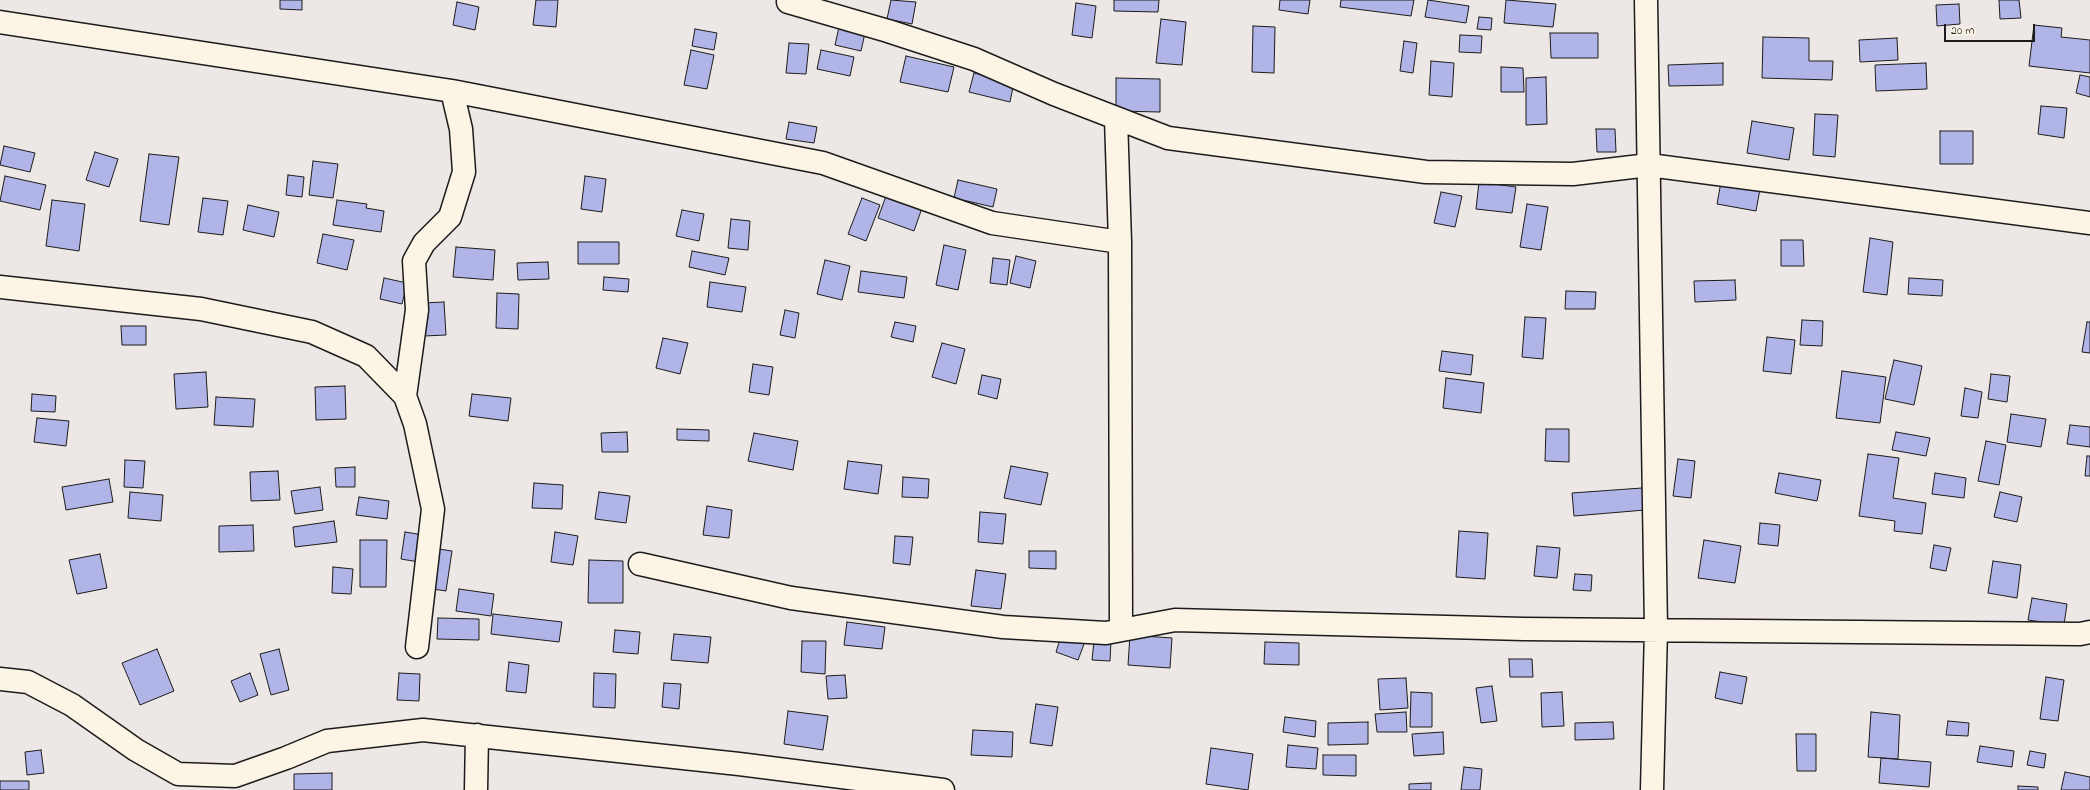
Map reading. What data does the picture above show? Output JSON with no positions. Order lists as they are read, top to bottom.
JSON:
{
  "scale_bar": "20 m"
}
